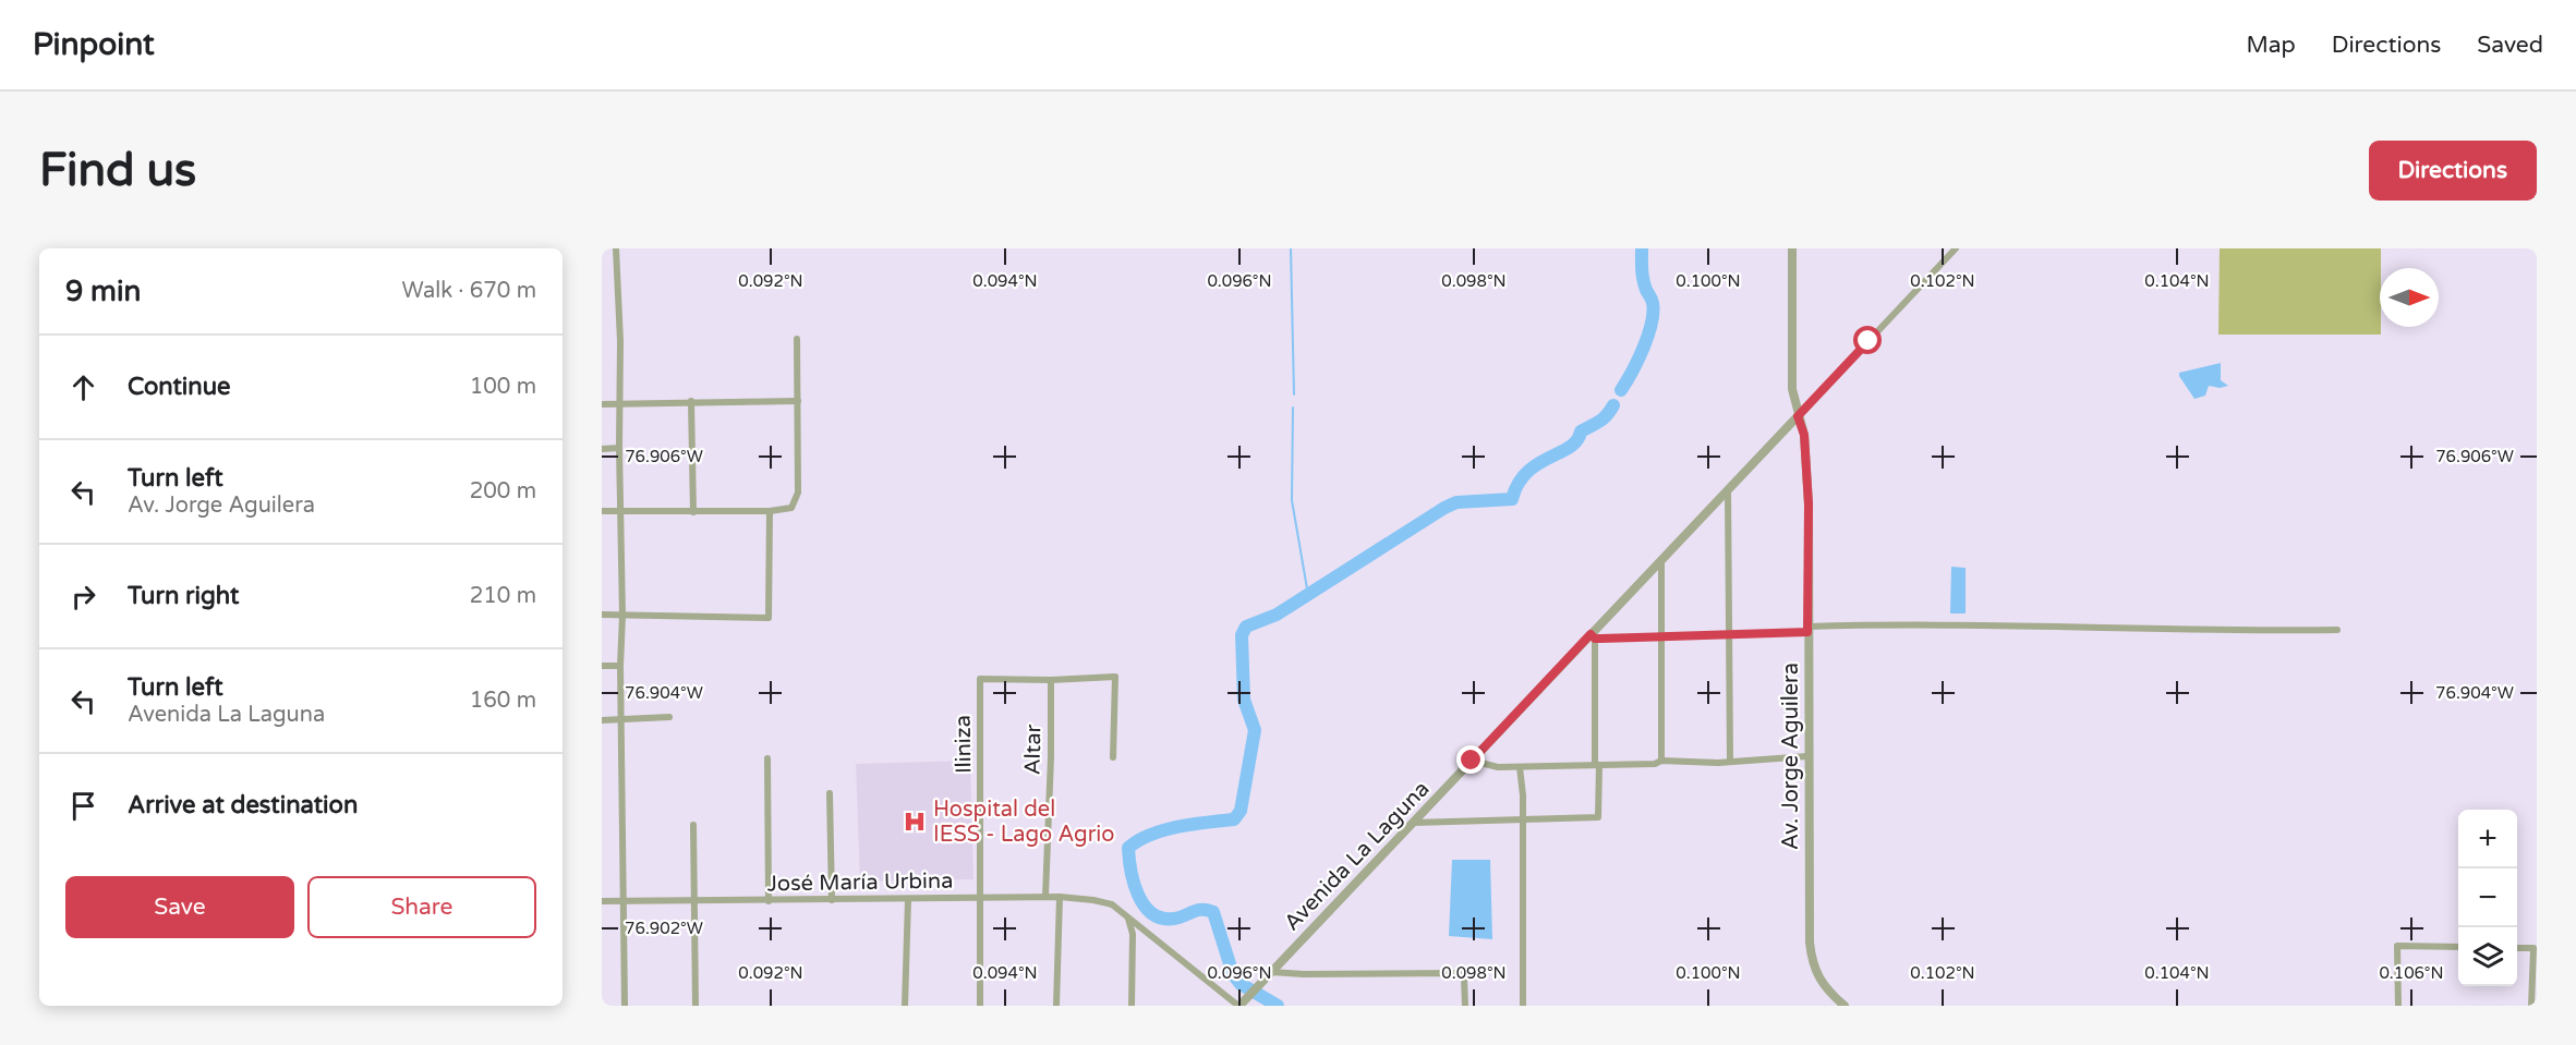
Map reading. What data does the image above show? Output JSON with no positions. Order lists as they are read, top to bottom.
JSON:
{
  "streets": {
    "street": [
      "Iliniza",
      "Altar",
      "Av. Jorge Aguilera",
      "Avenida La Laguna",
      "José María Urbina"
    ]
  },
  "crossings": [
    ["Iliniza", "Altar"],
    ["Iliniza", "José María Urbina"],
    ["Altar", "José María Urbina"],
    ["Av. Jorge Aguilera", "Avenida La Laguna"]
  ],
  "places": {
    "hospital": ["Hospital del IESS - Lago Agrio"]
  },
  "north": "right",
  "page": {
    "header": "Pinpoint",
    "nav": ["Map", "Directions", "Saved"],
    "buttons": [
      "Directions",
      ["Save", "Share"]
    ],
    "title": "Find us",
    "heading": ["9 min", "Walk · 670 m"],
    "list": [
      ["Continue", "100 m"],
      ["Turn left", "Av. Jorge Aguilera", "200 m"],
      ["Turn right", "210 m"],
      ["Turn left", "Avenida La Laguna", "160 m"],
      "Arrive at destination"
    ],
    "map_buttons": ["+", "−"]
  },
  "coordinates": [
    "0.092°N",
    "0.094°N",
    "0.096°N",
    "0.098°N",
    "0.100°N",
    "0.102°N",
    "0.104°N",
    "76.906°W",
    "76.904°W",
    "76.902°W",
    "0.106°N"
  ]
}
